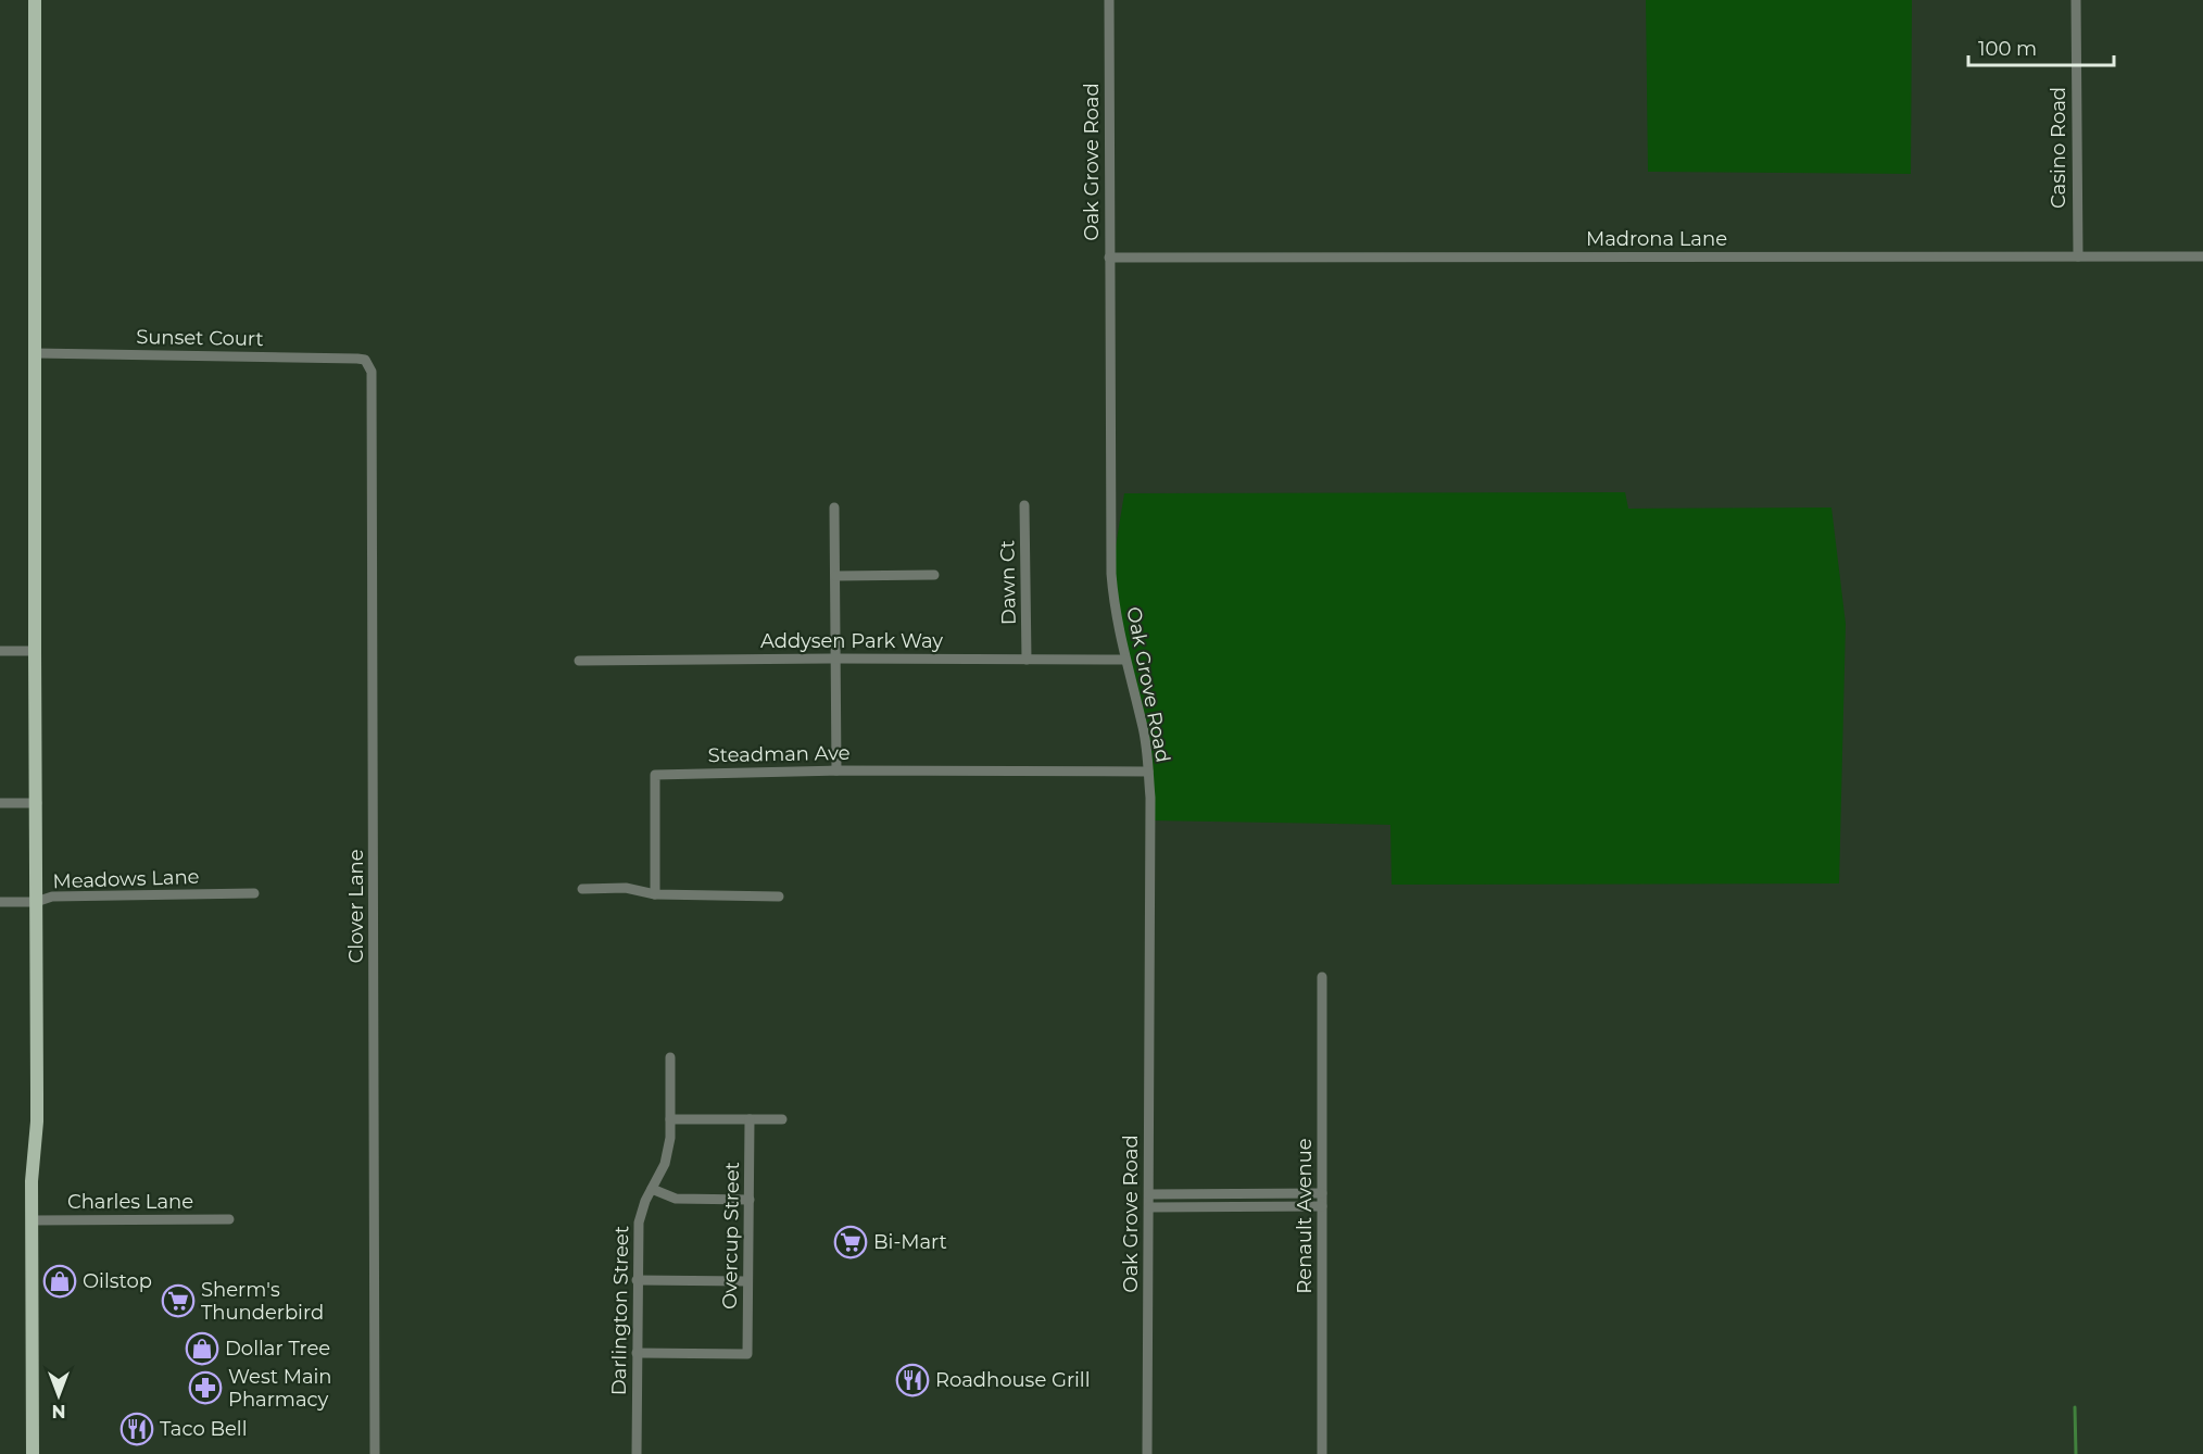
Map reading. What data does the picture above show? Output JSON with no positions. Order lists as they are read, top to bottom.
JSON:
{
  "streets": {
    "street": [
      "Casino Road",
      "Oak Grove Road",
      "Madrona Lane",
      "Sunset Court",
      "Dawn Ct",
      "Addysen Park Way",
      "Steadman Ave",
      "Meadows Lane",
      "Clover Lane",
      "Charles Lane",
      "Renault Avenue",
      "Overcup Street",
      "Darlington Street"
    ]
  },
  "crossings": [
    ["Casino Road", "Madrona Lane"],
    ["Oak Grove Road", "Madrona Lane"],
    ["Oak Grove Road", "Addysen Park Way"],
    ["Oak Grove Road", "Steadman Ave"],
    ["Sunset Court", "Clover Lane"],
    ["Dawn Ct", "Addysen Park Way"],
    ["Overcup Street", "Darlington Street"]
  ],
  "places": {
    "supermarket": ["Bi-Mart", "Sherm's Thunderbird"],
    "shop": ["Oilstop", "Dollar Tree"],
    "restaurant": ["Roadhouse Grill", "Taco Bell"],
    "pharmacy": ["West Main Pharmacy"]
  },
  "scale_bar": "100 m",
  "north": "bottom"
}
